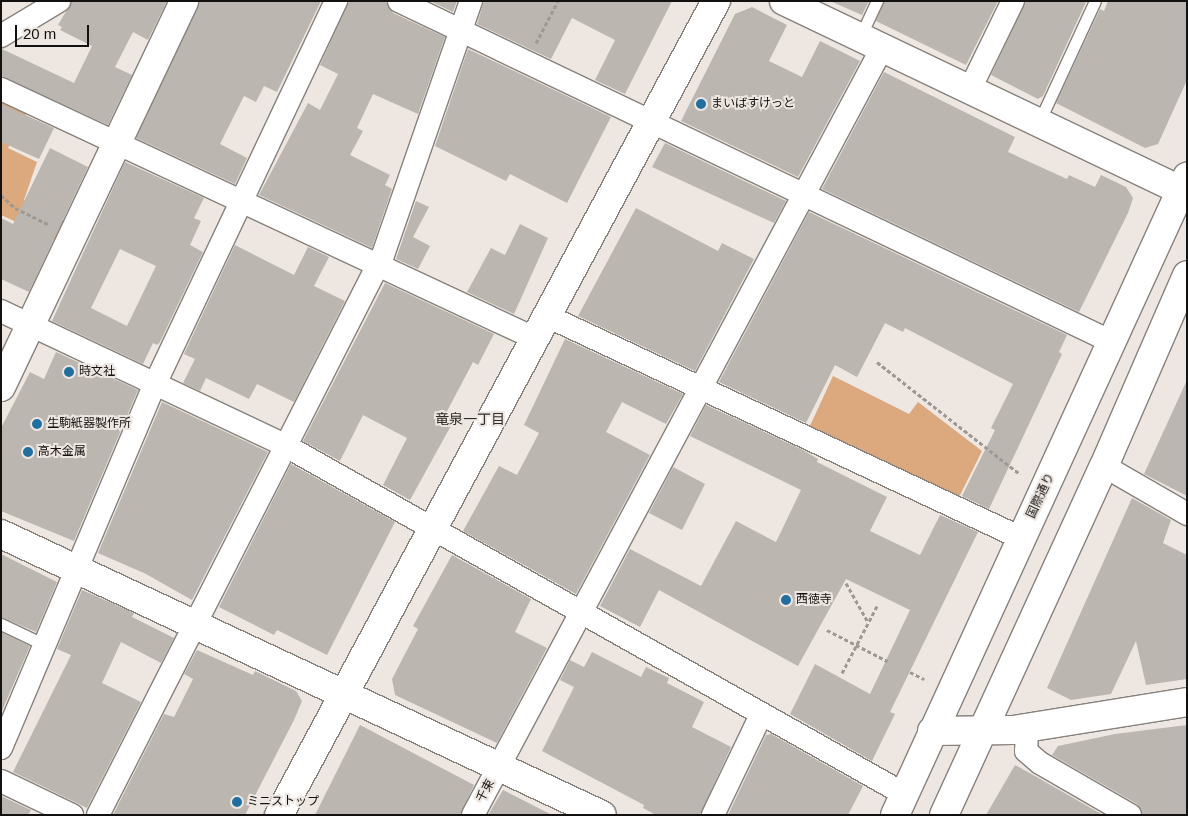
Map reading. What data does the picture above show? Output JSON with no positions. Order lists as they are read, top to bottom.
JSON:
{
  "streets": {
    "street": ["国際通り", "千束"]
  },
  "districts": ["竜泉一丁目"],
  "places": [
    "まいばすけっと",
    "時文社",
    "生駒紙器製作所",
    "高木金属",
    "西徳寺",
    "ミニストップ"
  ],
  "scale_bar": "20 m"
}
